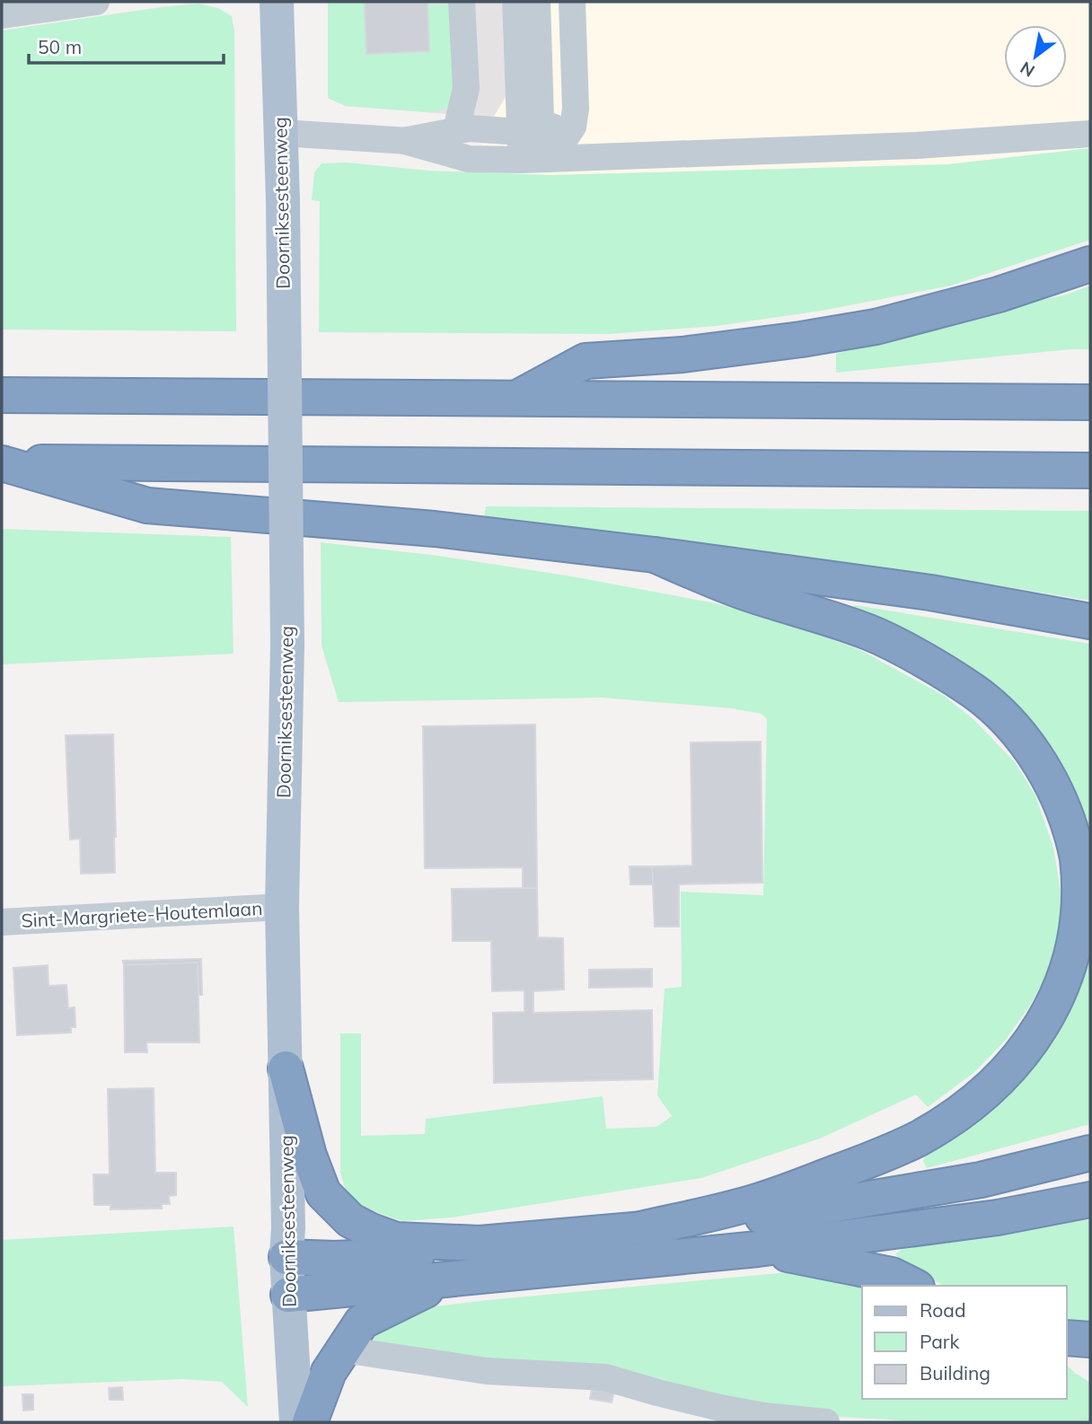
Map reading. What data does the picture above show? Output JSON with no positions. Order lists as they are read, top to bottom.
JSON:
{
  "streets": {
    "main road": ["Doorniksesteenweg"],
    "street": ["Sint-Margriete-Houtemlaan"]
  },
  "crossings": [
    ["Doorniksesteenweg", "Sint-Margriete-Houtemlaan"]
  ],
  "legend": ["Road", "Park", "Building"],
  "scale_bar": "50 m",
  "north": "bottom left"
}
